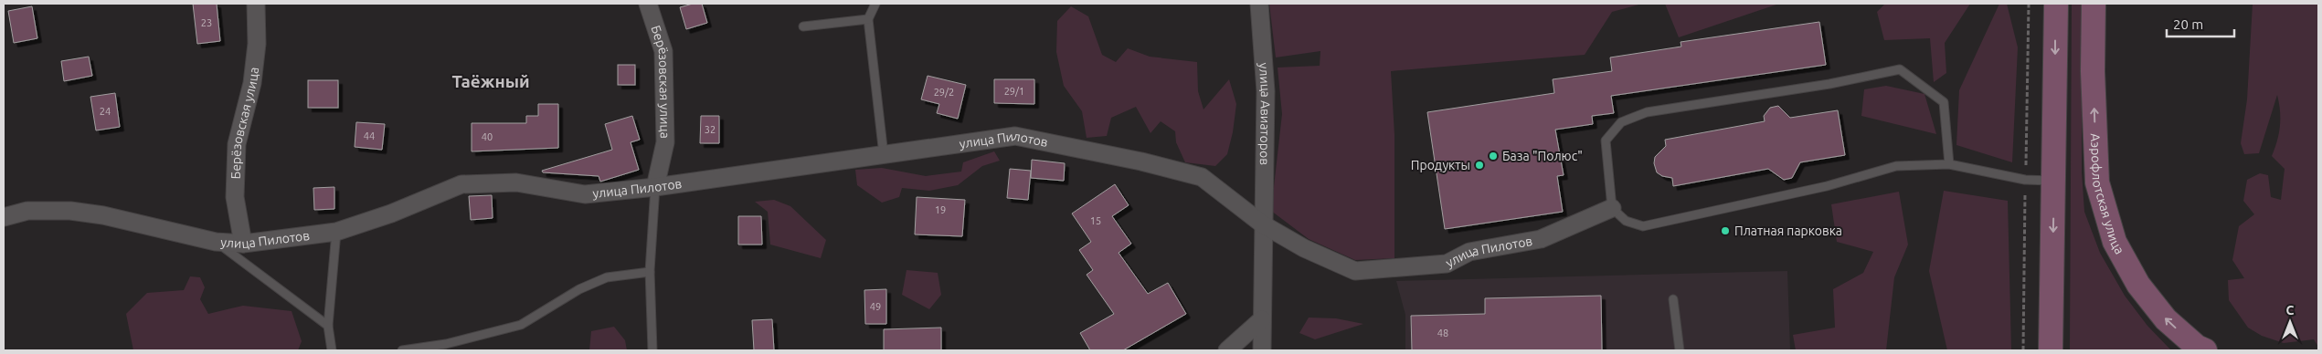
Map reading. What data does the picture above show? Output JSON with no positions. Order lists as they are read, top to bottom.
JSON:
{
  "streets": {
    "main road": ["Аэрофлотская улица"],
    "street": ["Берёзовская улица", "улица Авиаторов", "улица Пилотов"]
  },
  "crossings": [
    ["Берёзовская улица", "улица Пилотов"],
    ["улица Авиаторов", "улица Пилотов"]
  ],
  "districts": ["Таёжный"],
  "places": ["База \"Полюс\"", "Продукты", "Платная парковка"],
  "house_numbers": [
    "23",
    "29/1",
    "29/2",
    "24",
    "32",
    "44",
    "40",
    "19",
    "15",
    "49",
    "48"
  ],
  "scale_bar": "20 m",
  "north": "top"
}
